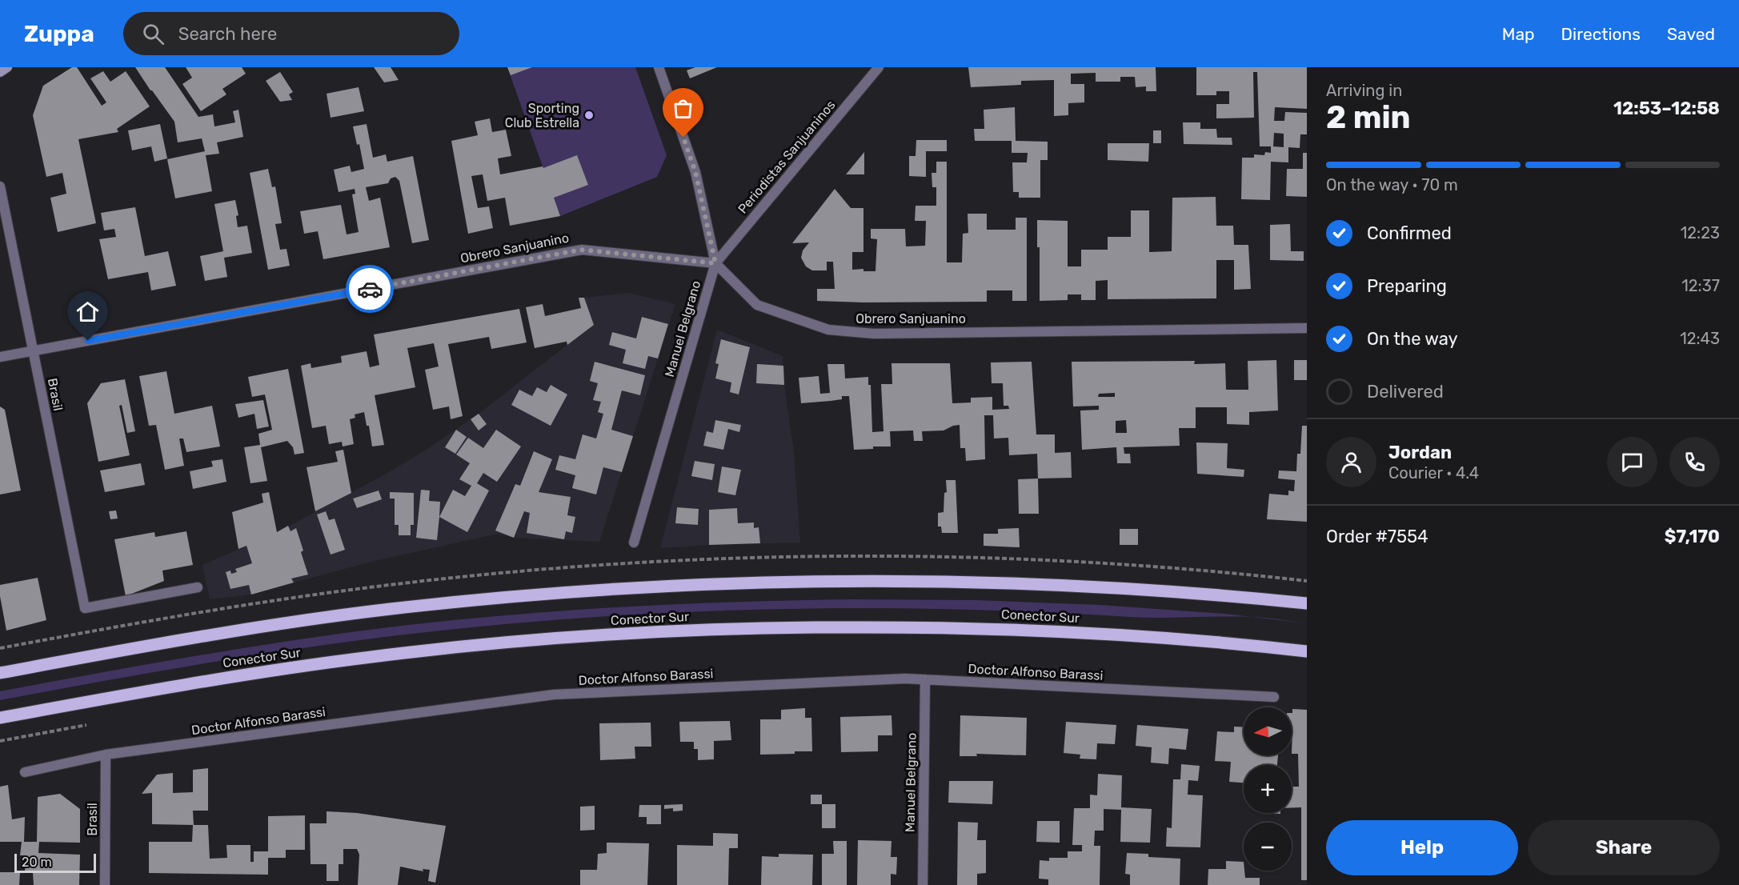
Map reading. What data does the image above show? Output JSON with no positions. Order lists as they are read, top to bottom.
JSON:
{
  "streets": {
    "main road": ["Conector Sur"],
    "street": [
      "Periodistas Sanjuaninos",
      "Obrero Sanjuanino",
      "Manuel Belgrano",
      "Brasil",
      "Doctor Alfonso Barassi"
    ]
  },
  "crossings": [
    ["Periodistas Sanjuaninos", "Obrero Sanjuanino"],
    ["Periodistas Sanjuaninos", "Manuel Belgrano"],
    ["Obrero Sanjuanino", "Manuel Belgrano"],
    ["Obrero Sanjuanino", "Brasil"],
    ["Manuel Belgrano", "Doctor Alfonso Barassi"],
    ["Brasil", "Doctor Alfonso Barassi"]
  ],
  "places": ["Sporting Club Estrella"],
  "scale_bar": "20 m",
  "north": "left",
  "page": {
    "header": "Zuppa",
    "search": "Search here",
    "nav": ["Map", "Directions", "Saved"],
    "heading": ["2 min", "Arriving in", "12:53–12:58"],
    "panel": [
      "Jordan",
      "Courier · 4.4",
      "Order #7554",
      "$7,170"
    ],
    "bar": "On the way · 70 m",
    "list": [
      ["Confirmed", "12:23"],
      ["Preparing", "12:37"],
      ["On the way", "12:43"],
      "Delivered"
    ],
    "map_buttons": ["+", "−"],
    "buttons": ["Help", "Share"],
    "scale": "20 m"
  }
}
